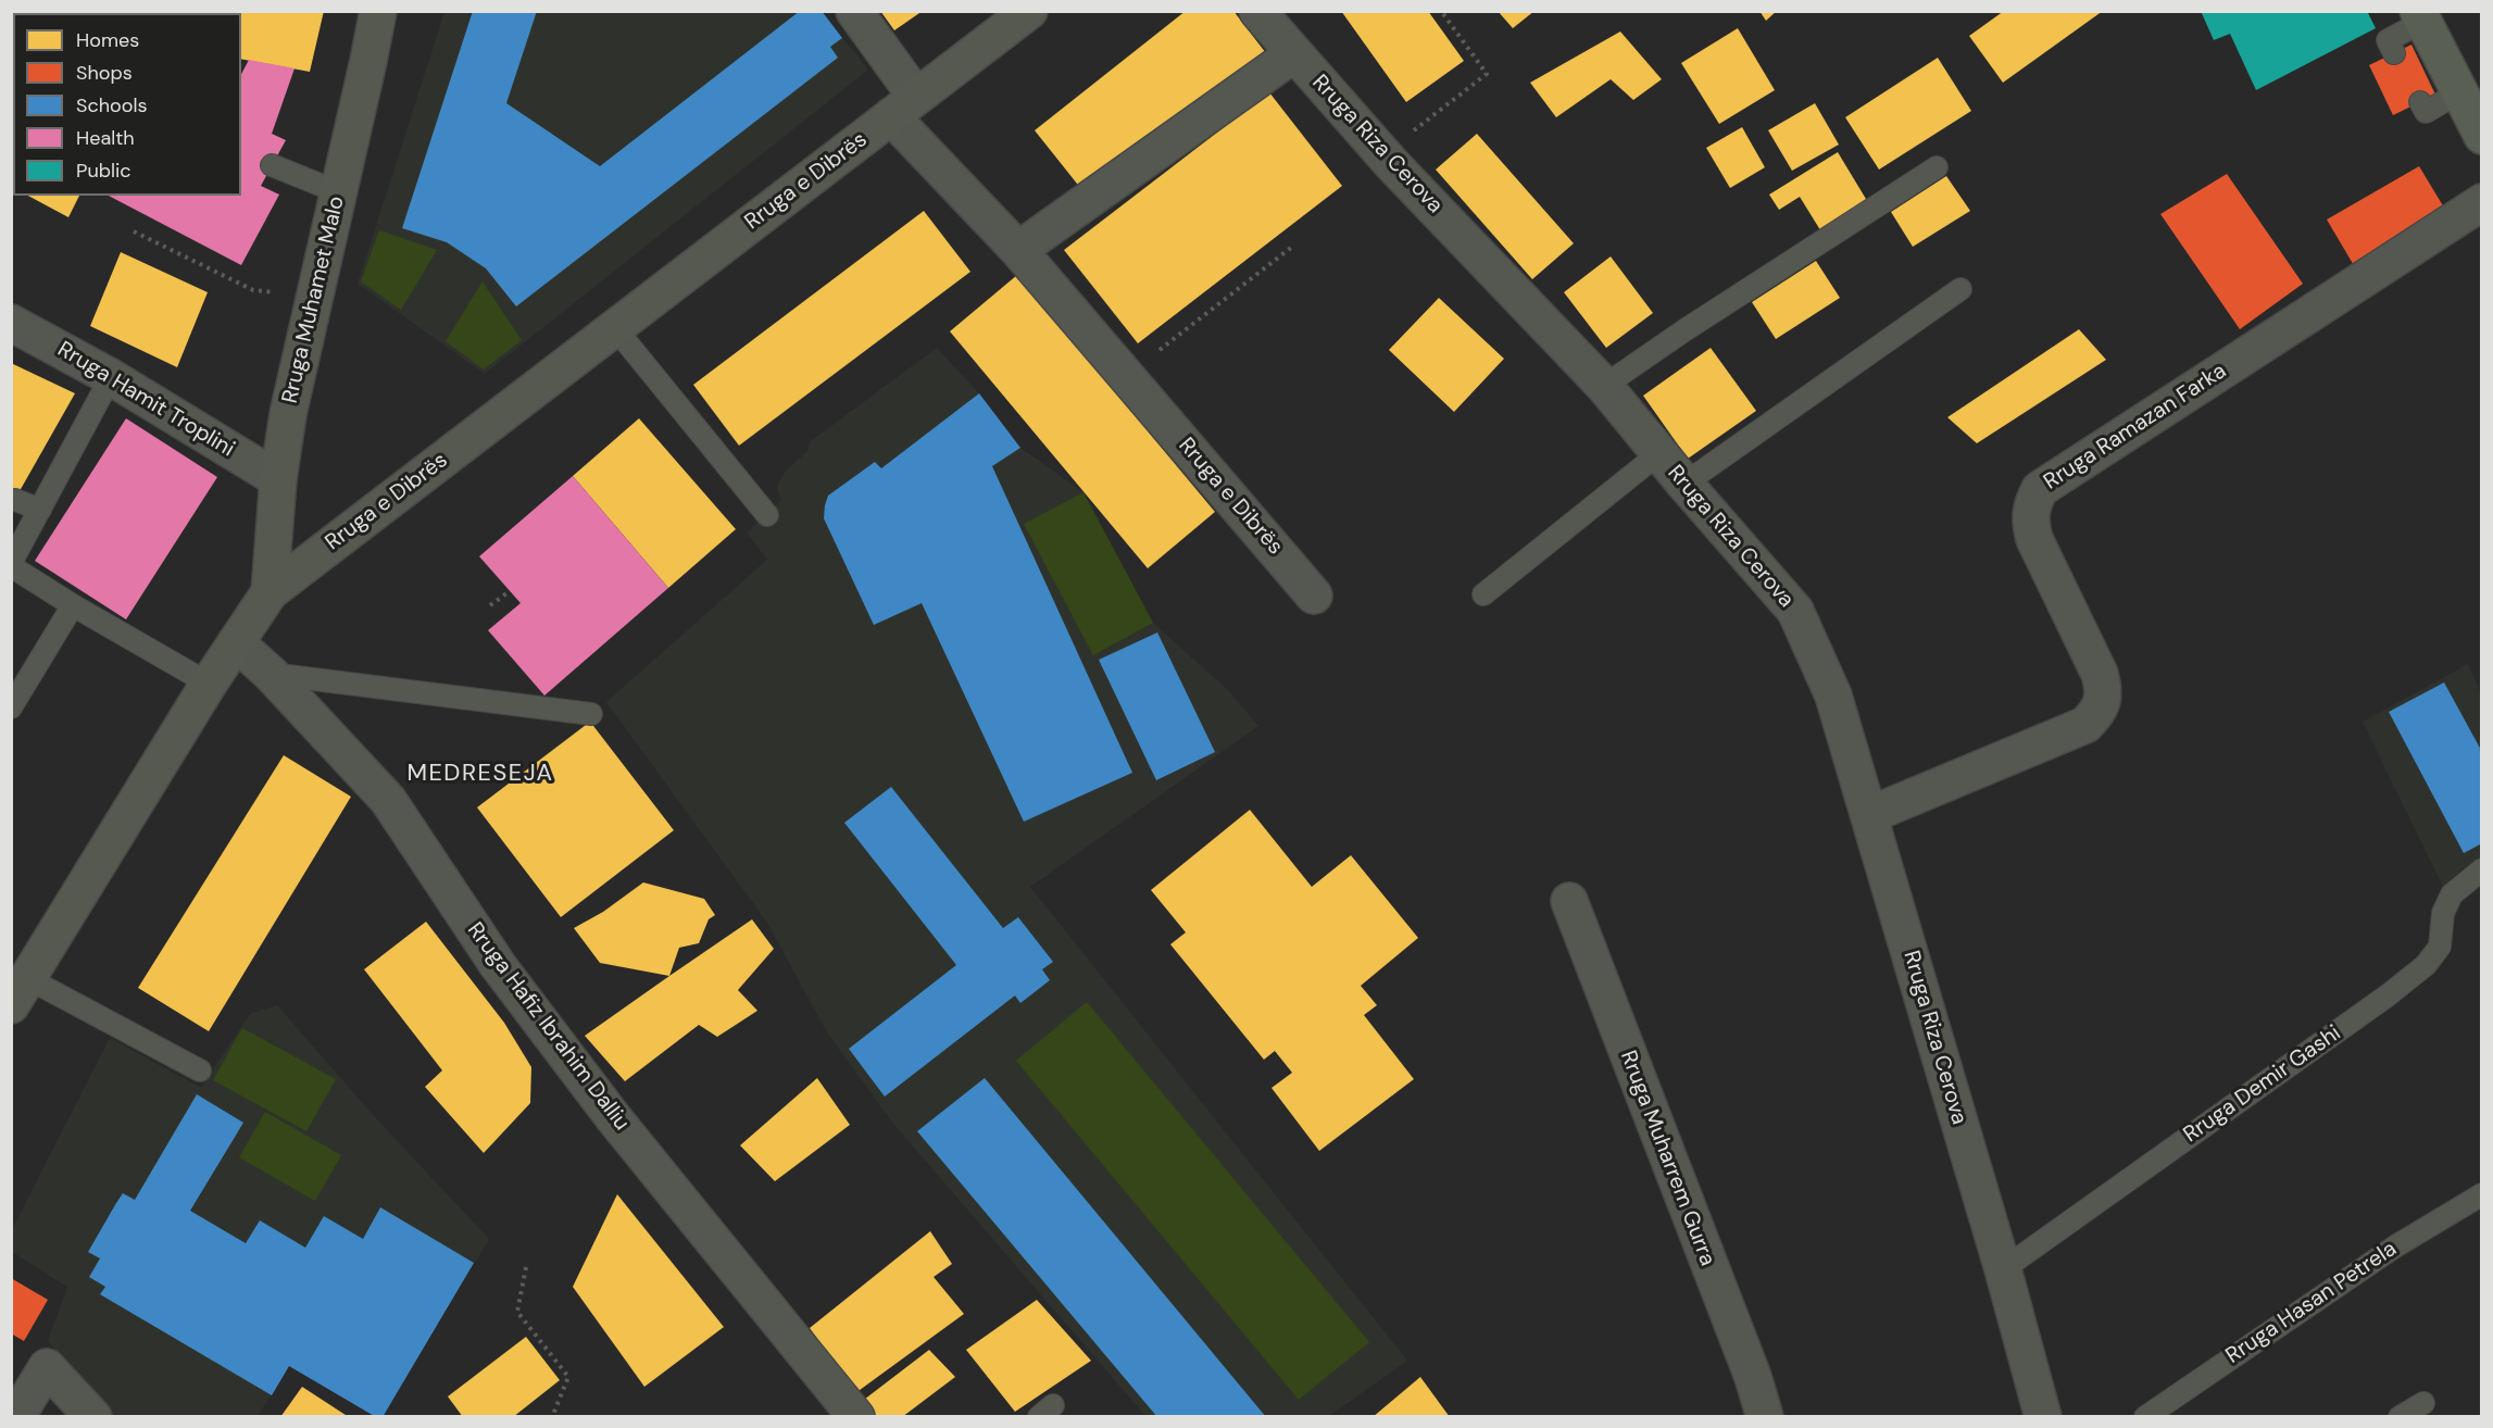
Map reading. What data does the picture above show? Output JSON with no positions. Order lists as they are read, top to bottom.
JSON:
{
  "streets": {
    "main road": ["Rruga e Dibrës", "Rruga Muhamet Malo"],
    "street": [
      "Rruga Riza Cerova",
      "Rruga Hamit Troplini",
      "Rruga Ramazan Farka",
      "Rruga Hafiz Ibrahim Dalliu",
      "Rruga Muharrem Gurra"
    ],
    "lane": ["Rruga Demir Gashi", "Rruga Hasan Petrela"]
  },
  "crossings": [
    ["Rruga Riza Cerova", "Rruga Ramazan Farka"],
    ["Rruga Riza Cerova", "Rruga Demir Gashi"],
    ["Rruga e Dibrës", "Rruga Muhamet Malo"],
    ["Rruga e Dibrës", "Rruga Hafiz Ibrahim Dalliu"],
    ["Rruga Muhamet Malo", "Rruga Hamit Troplini"]
  ],
  "districts": ["MEDRESEJA"],
  "legend": [
    "Homes",
    "Shops",
    "Schools",
    "Health",
    "Public"
  ]
}
